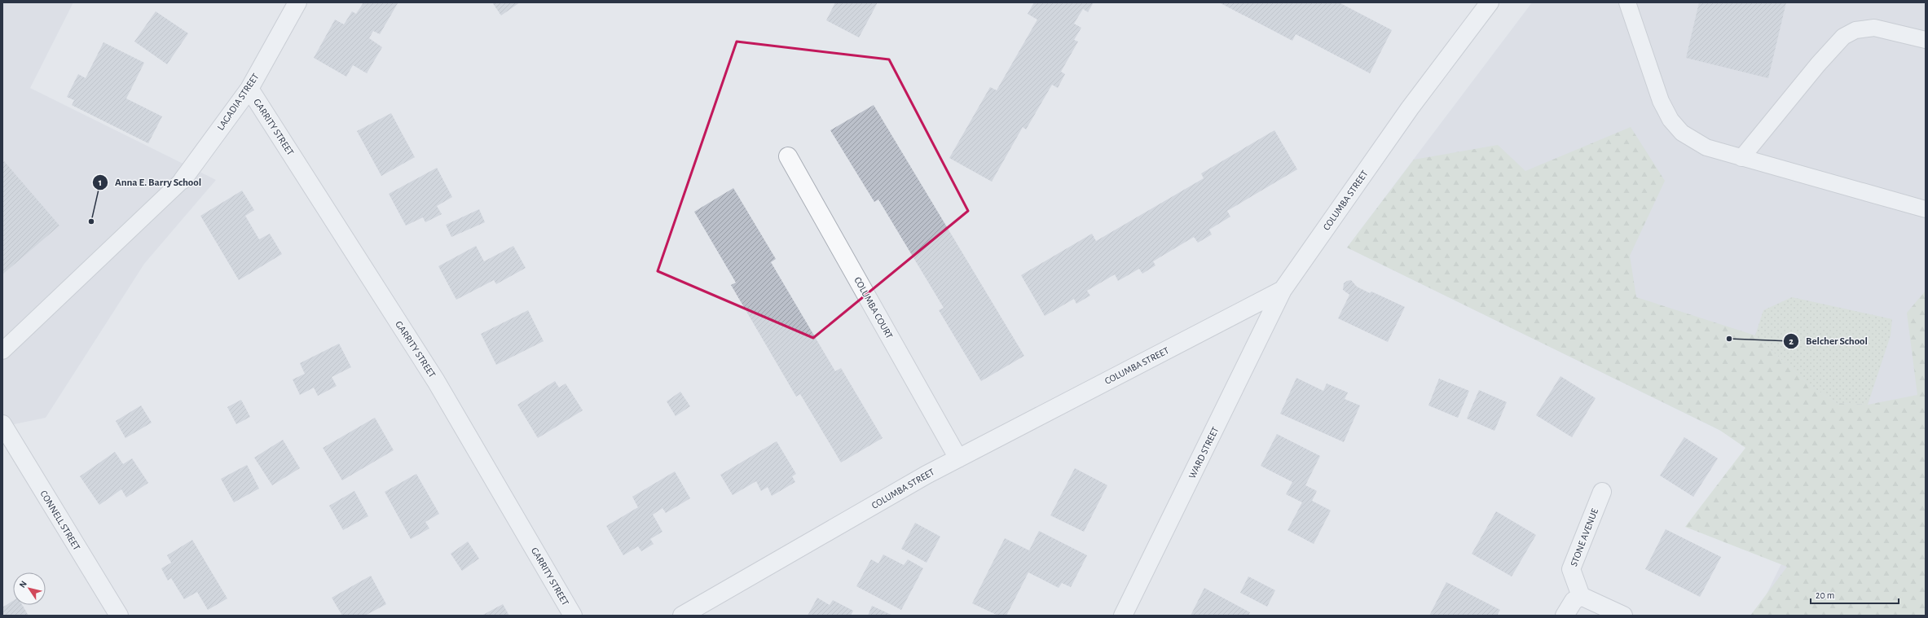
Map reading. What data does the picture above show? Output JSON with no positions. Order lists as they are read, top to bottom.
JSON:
{
  "streets": {
    "street": [
      "LAGADIA STREET",
      "GARRITY STREET",
      "COLUMBA STREET",
      "COLUMBA COURT",
      "WARD STREET",
      "CONNELL STREET",
      "STONE AVENUE"
    ]
  },
  "crossings": [
    ["LAGADIA STREET", "GARRITY STREET"],
    ["COLUMBA STREET", "COLUMBA COURT"],
    ["COLUMBA STREET", "WARD STREET"]
  ],
  "places": ["Anna E. Barry School", "Belcher School"],
  "scale_bar": "20 m",
  "north": "top left"
}
